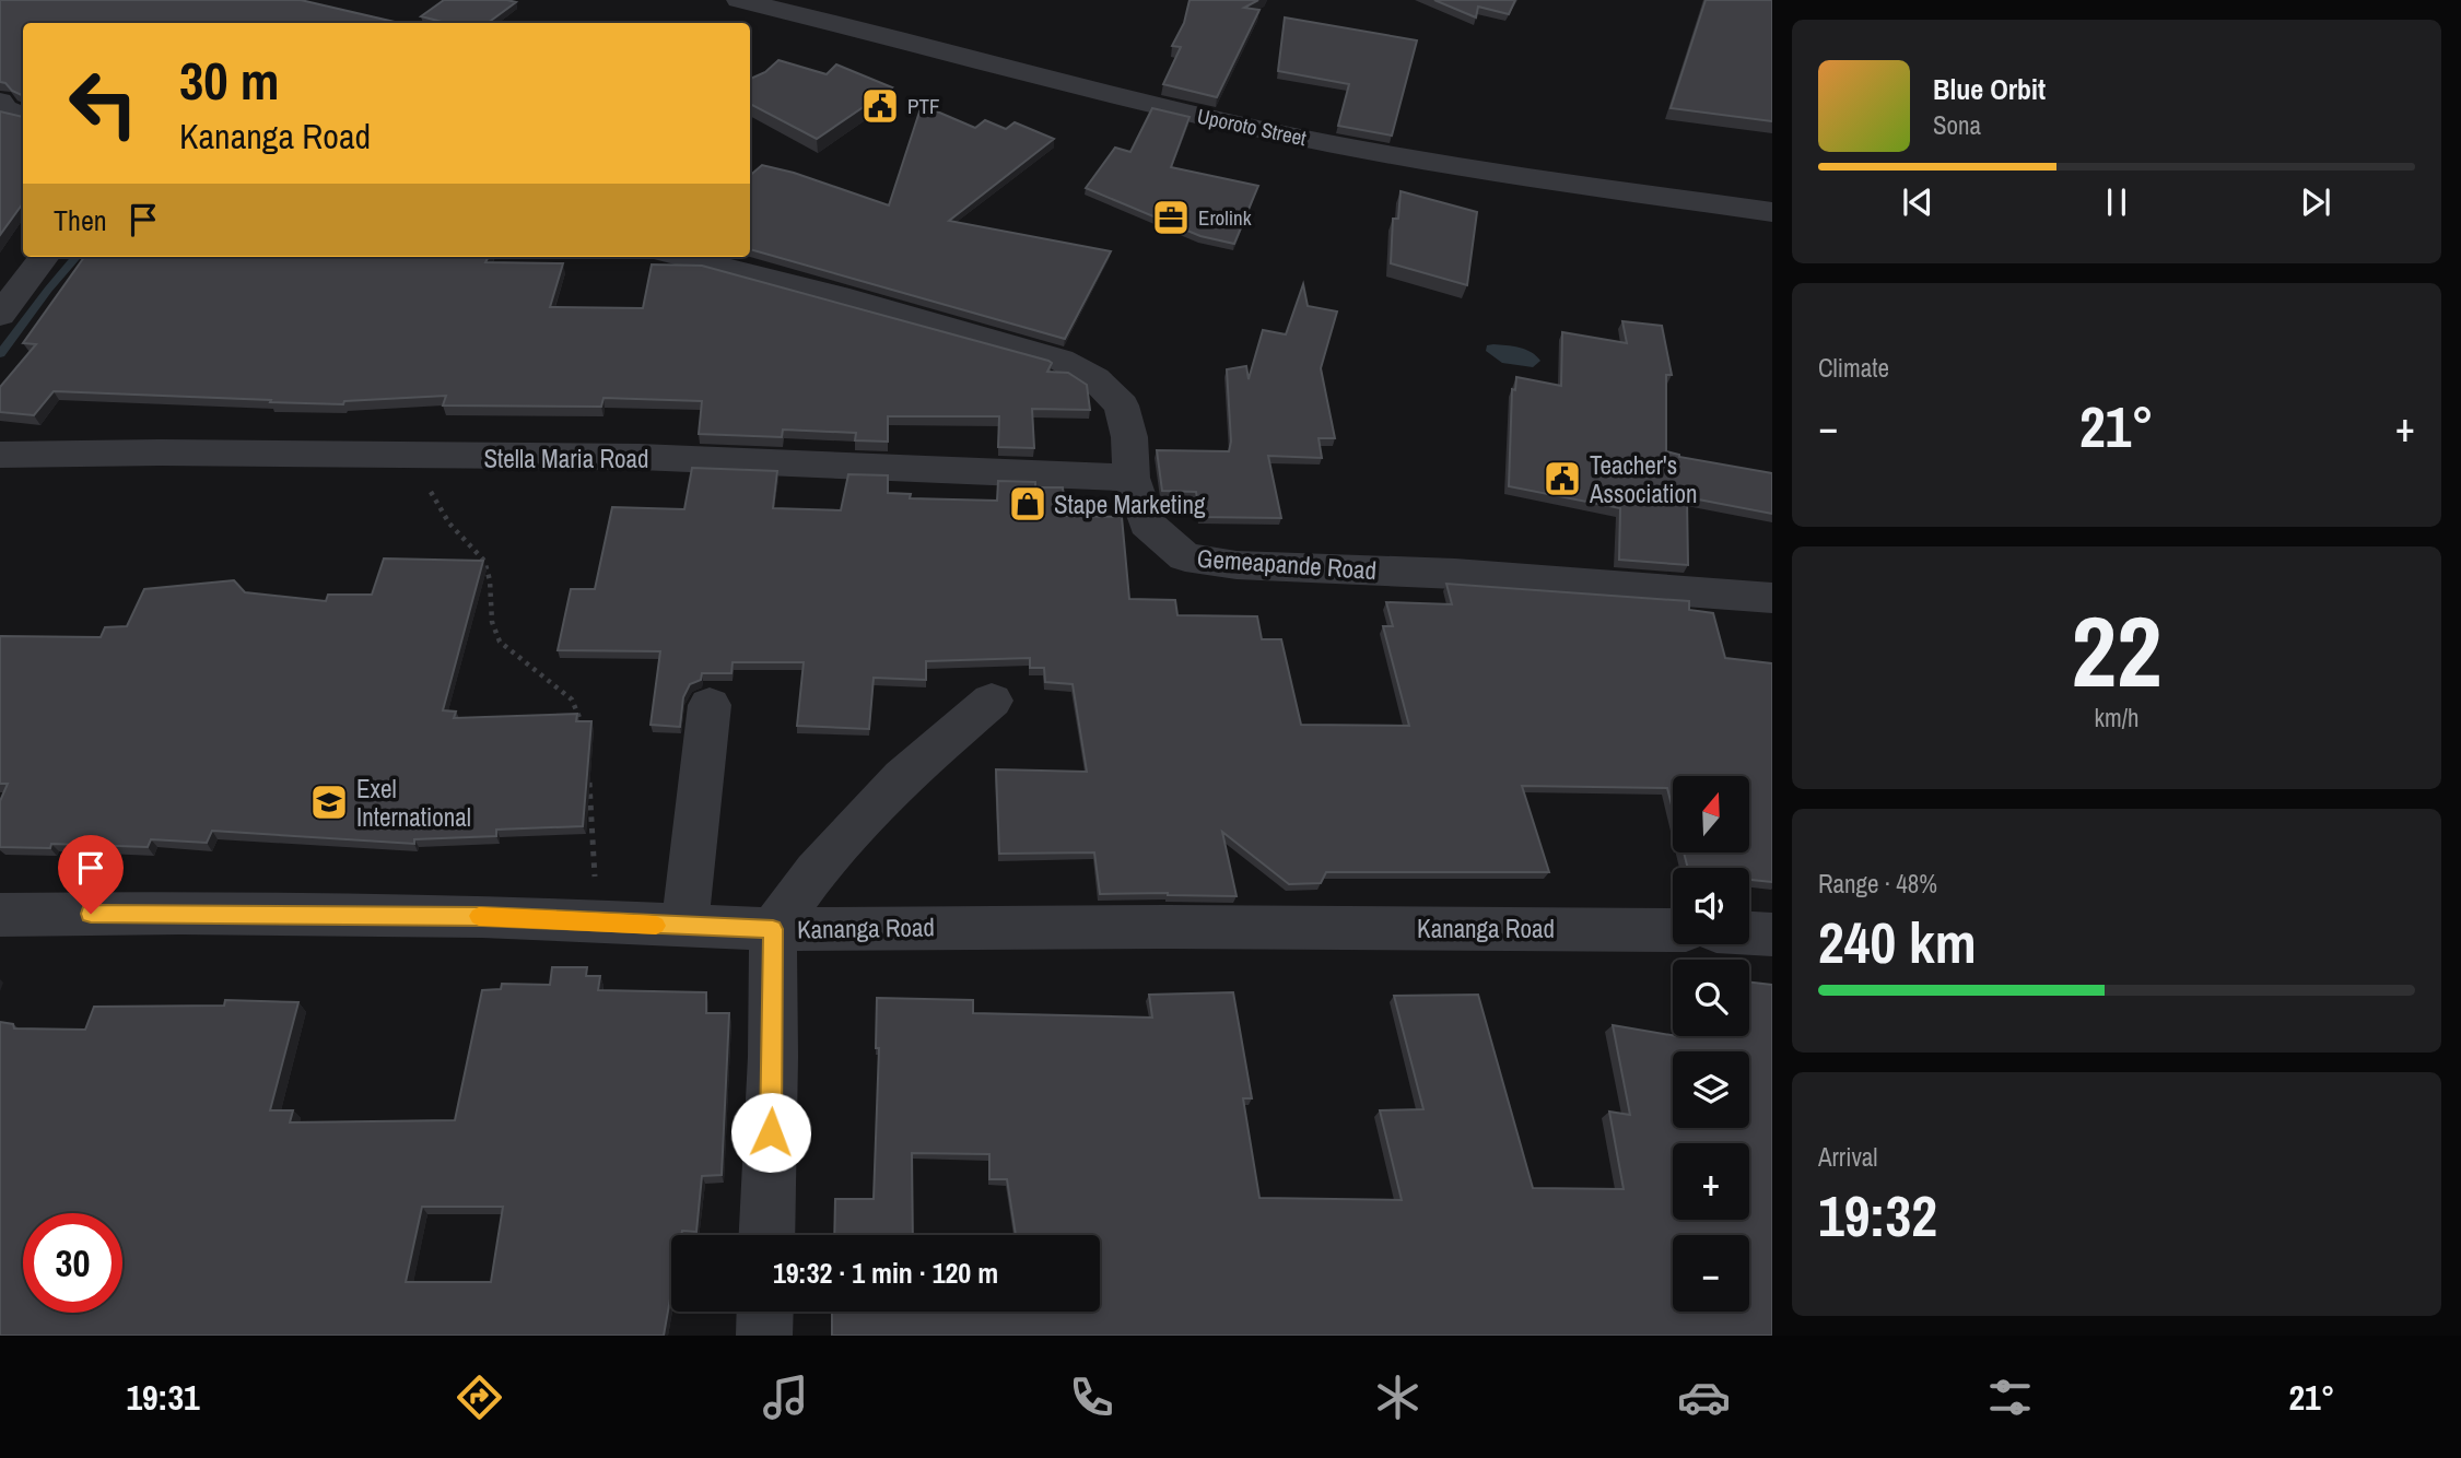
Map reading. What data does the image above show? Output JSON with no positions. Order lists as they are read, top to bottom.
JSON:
{
  "streets": {
    "street": [
      "Uporoto Street",
      "Stella Maria Road",
      "Gemeapande Road",
      "Kananga Road"
    ]
  },
  "crossings": [
    ["Stella Maria Road", "Gemeapande Road"]
  ],
  "places": {
    "public building": ["PTF", "Teacher's Association"],
    "office": ["Erolink"],
    "shop": ["Stape Marketing"],
    "school or university": ["Exel International"]
  },
  "north": "top",
  "page": {
    "turn": ["30 m", "Kananga Road"],
    "song": ["Blue Orbit", "Sona"],
    "then": "Then",
    "tile": [
      "Climate",
      ["22", "km/h"],
      ["Range · 48%", "240 km"],
      ["Arrival", "19:32"]
    ],
    "heat": ["−", "21°", "+"],
    "map_buttons": ["+", "−"],
    "limit": "30",
    "trip": "19:32 · 1 min · 120 m",
    "tabs": ["19:31", "21°"]
  }
}
